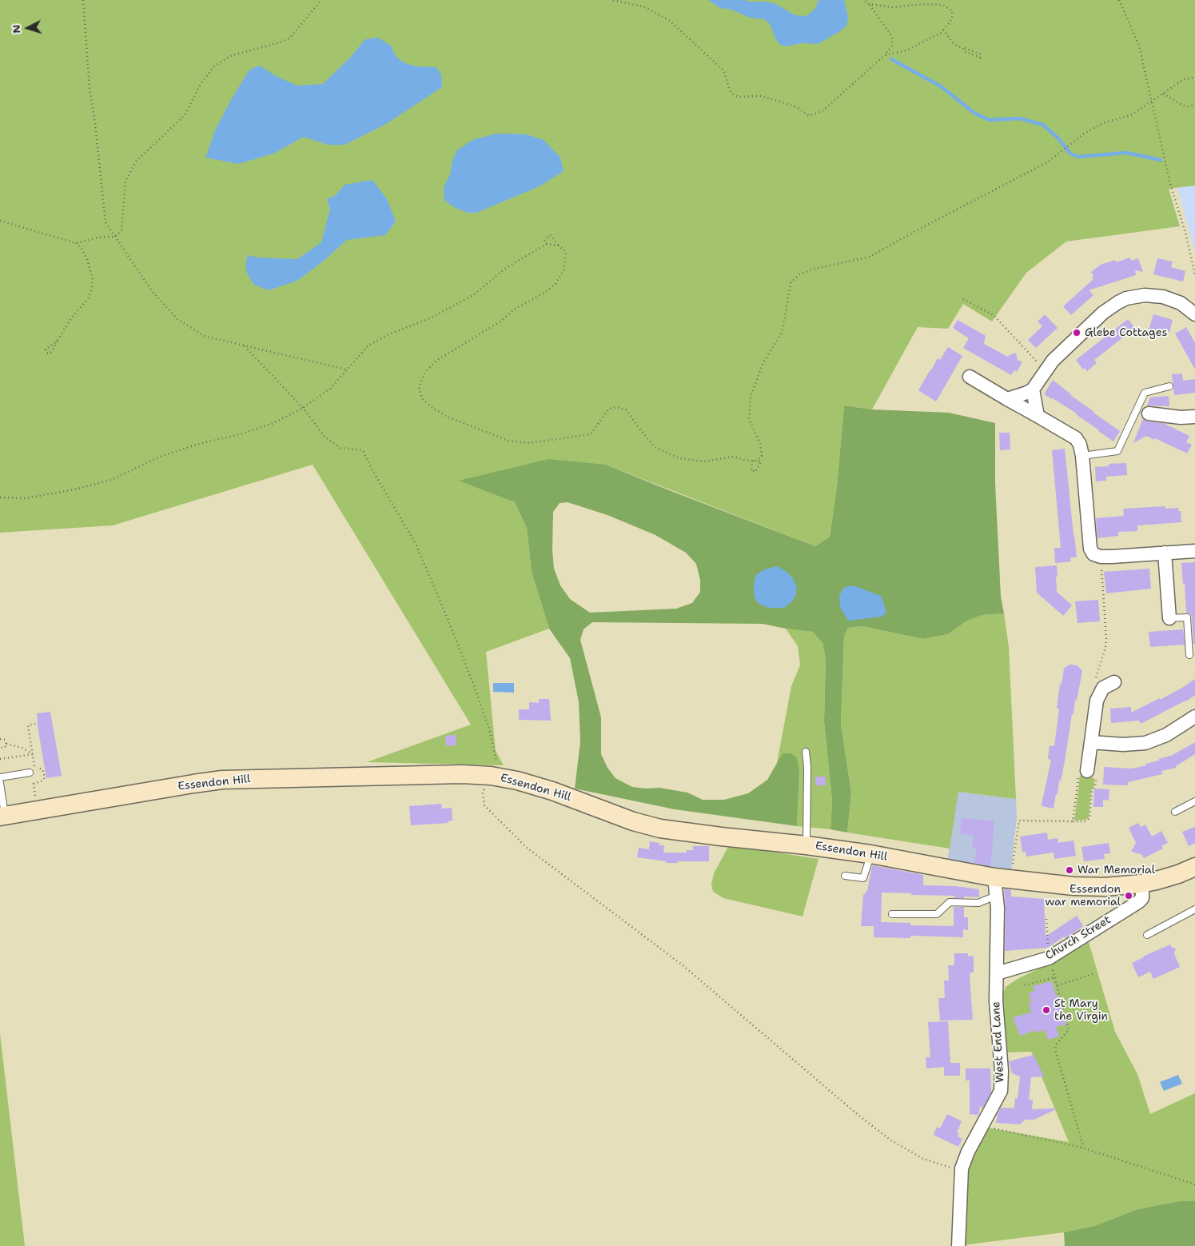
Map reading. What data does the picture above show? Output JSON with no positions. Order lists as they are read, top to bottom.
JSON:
{
  "streets": {
    "main road": ["Essendon Hill"],
    "street": ["Church Street", "West End Lane"]
  },
  "crossings": [
    ["Essendon Hill", "Church Street"],
    ["Essendon Hill", "West End Lane"],
    ["Church Street", "West End Lane"]
  ],
  "places": [
    "Glebe Cottages",
    "War Memorial",
    "Essendon war memorial",
    "St Mary the Virgin"
  ],
  "north": "left"
}
